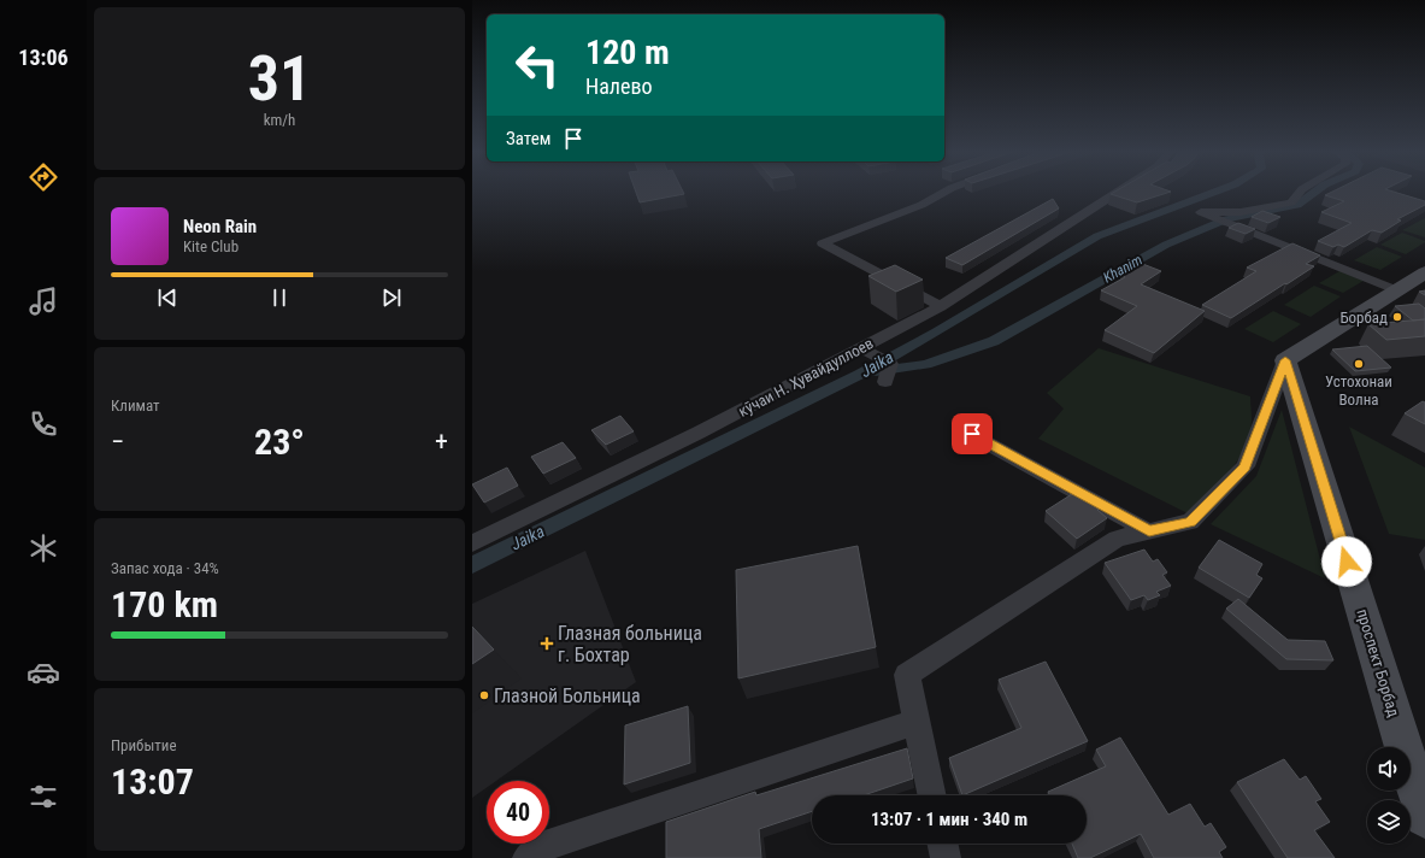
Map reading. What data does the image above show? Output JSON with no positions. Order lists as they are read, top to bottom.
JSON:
{
  "streets": {
    "street": ["кӯчаи Н. Ҳувайдуллоев", "проспект Борбад"]
  },
  "water": ["Khanim", "Jaika"],
  "places": {
    "other": ["Борбад", "Устохонаи Волна", "Глазной Больница"],
    "health": ["Глазная больница г. Бохтар"]
  },
  "page": {
    "tabs": "13:06",
    "tile": [
      ["31", "km/h"],
      "Климат",
      ["Запас хода · 34%", "170 km"],
      ["Прибытие", "13:07"]
    ],
    "turn": ["120 m", "Налево"],
    "then": "Затем",
    "song": ["Neon Rain", "Kite Club"],
    "heat": ["−", "23°", "+"],
    "limit": "40",
    "trip": "13:07 · 1 мин · 340 m"
  }
}
